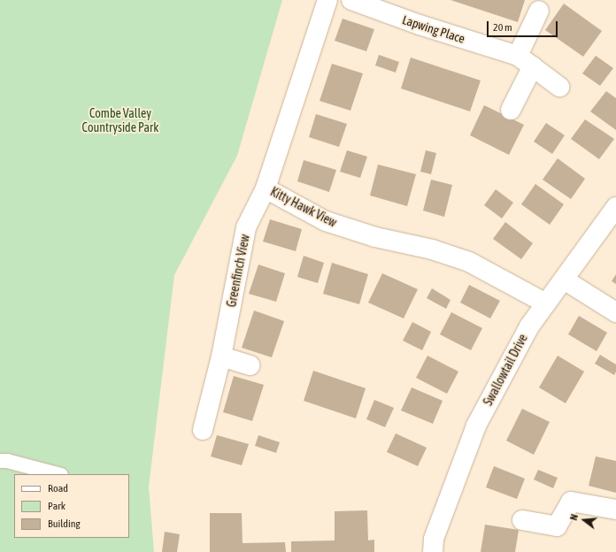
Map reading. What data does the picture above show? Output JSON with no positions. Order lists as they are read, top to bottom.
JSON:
{
  "streets": {
    "street": [
      "Lapwing Place",
      "Kitty Hawk View",
      "Greenfinch View",
      "Swallowtail Drive"
    ]
  },
  "crossings": [
    ["Kitty Hawk View", "Greenfinch View"],
    ["Kitty Hawk View", "Swallowtail Drive"]
  ],
  "parks": ["Combe Valley Countryside Park"],
  "legend": ["Road", "Park", "Building"],
  "scale_bar": "20 m",
  "north": "left"
}
